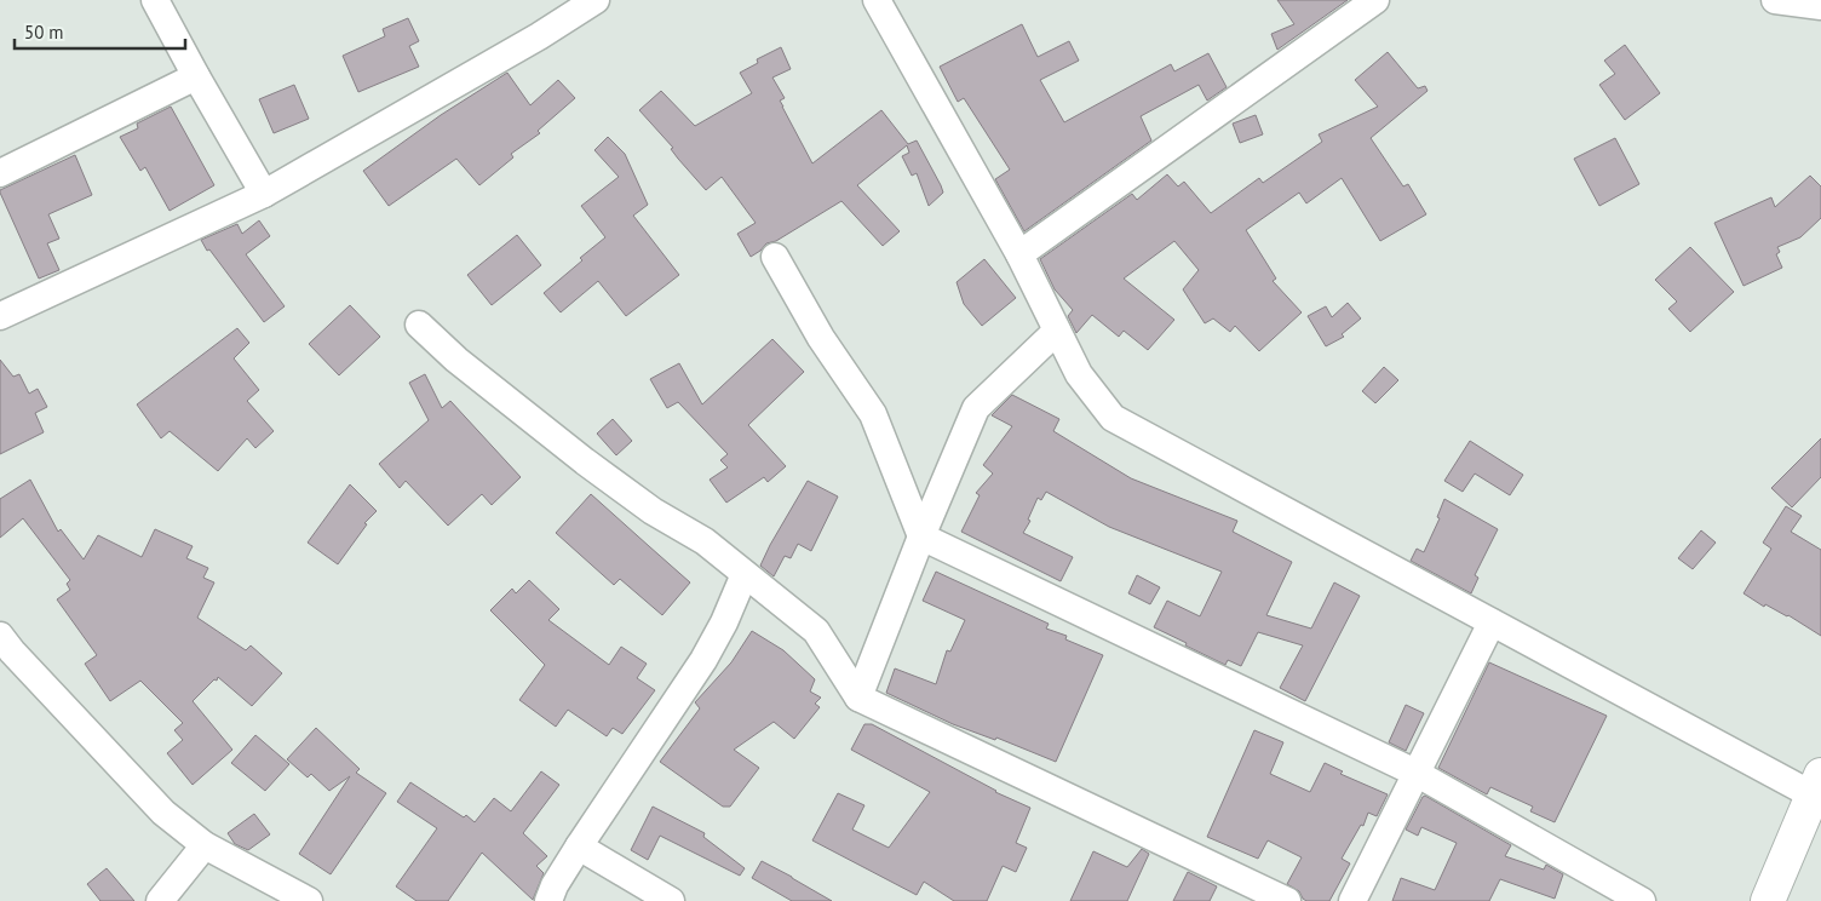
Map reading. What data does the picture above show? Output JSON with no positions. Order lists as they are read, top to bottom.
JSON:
{
  "scale_bar": "50 m"
}
